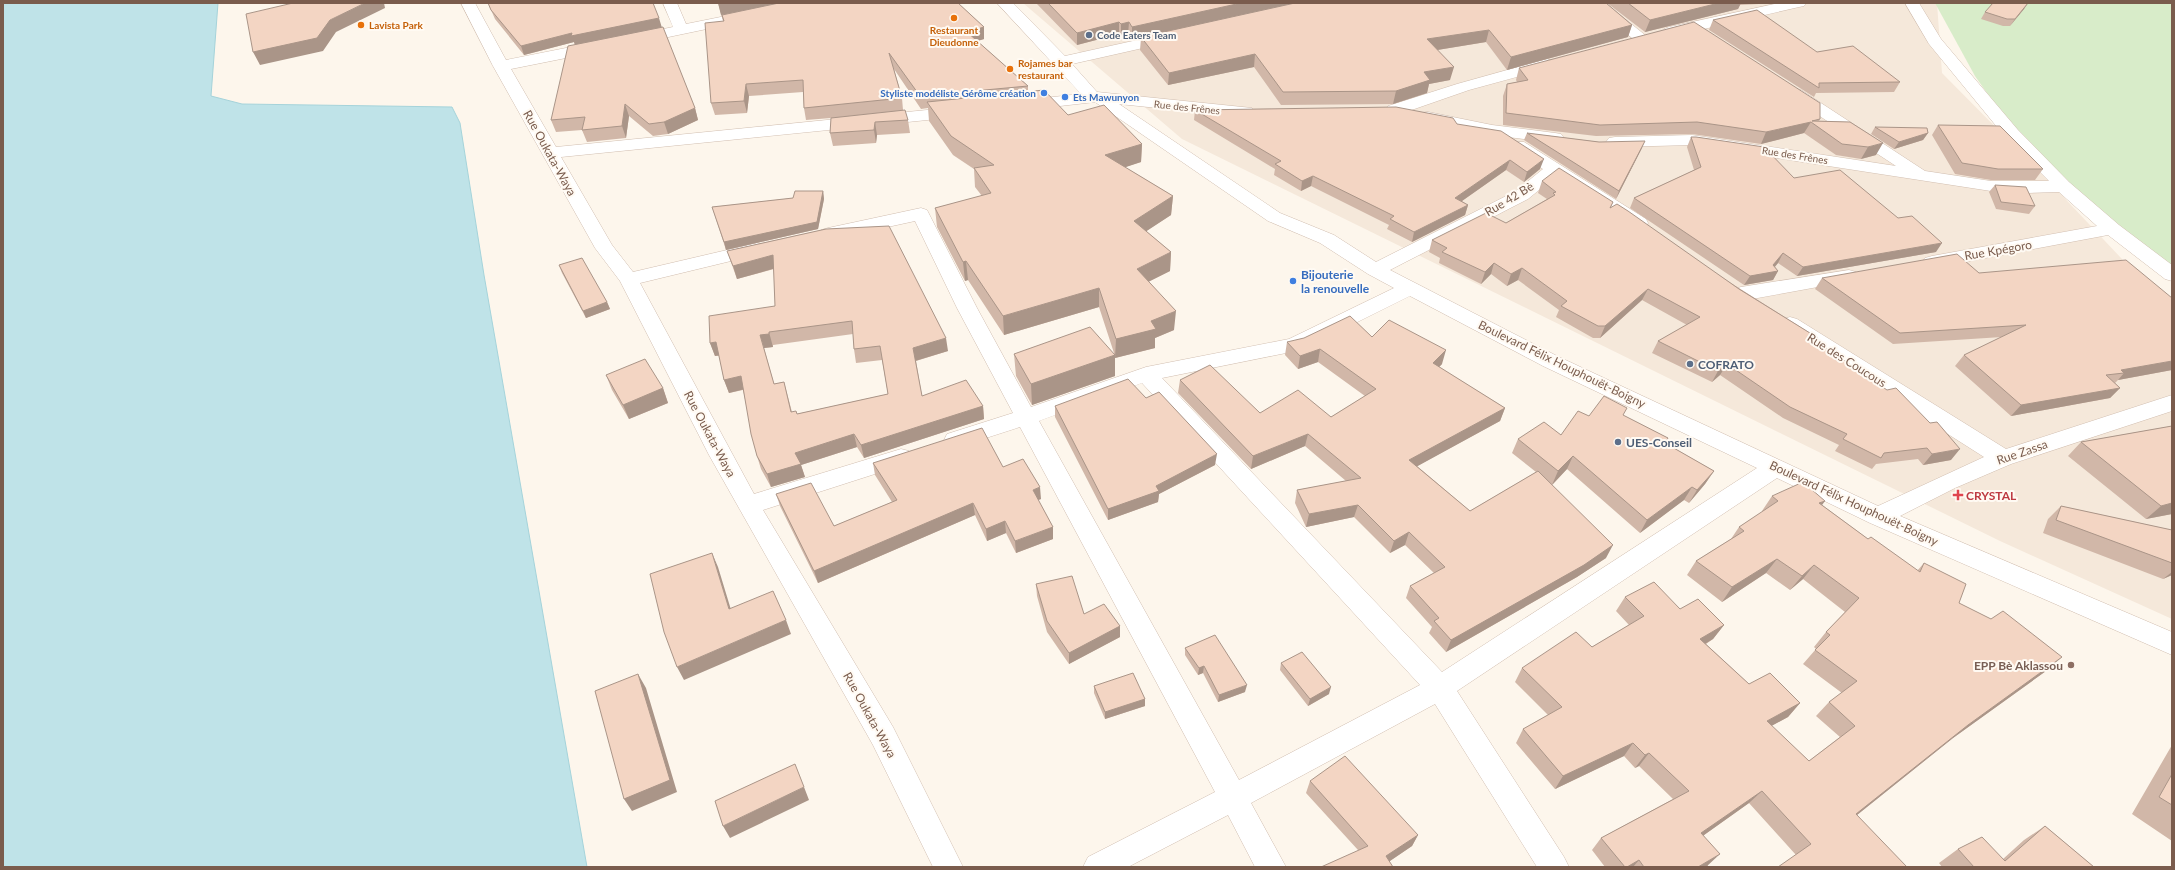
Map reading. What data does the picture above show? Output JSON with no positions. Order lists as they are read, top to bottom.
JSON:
{
  "streets": {
    "street": [
      "Rue des Frênes",
      "Rue Oukata-Waya",
      "Rue 42 Bè",
      "Rue Kpégoro",
      "Rue des Coucous",
      "Boulevard Félix Houphouët-Boigny",
      "Rue Zassa"
    ]
  },
  "crossings": [
    ["Rue des Frênes", "Boulevard Félix Houphouët-Boigny"],
    ["Rue 42 Bè", "Boulevard Félix Houphouët-Boigny"],
    ["Rue des Coucous", "Rue Zassa"],
    ["Boulevard Félix Houphouët-Boigny", "Rue Zassa"]
  ],
  "places": {
    "other": [
      "Restaurant Dieudonne",
      "Lavista Park",
      "Code Eaters Team",
      "Rojames bar restaurant",
      "Styliste modéliste Gérôme création",
      "Ets Mawunyon",
      "Bijouterie la renouvelle",
      "COFRATO",
      "UES-Conseil",
      "EPP Bè Aklassou"
    ],
    "health": ["CRYSTAL"]
  }
}
